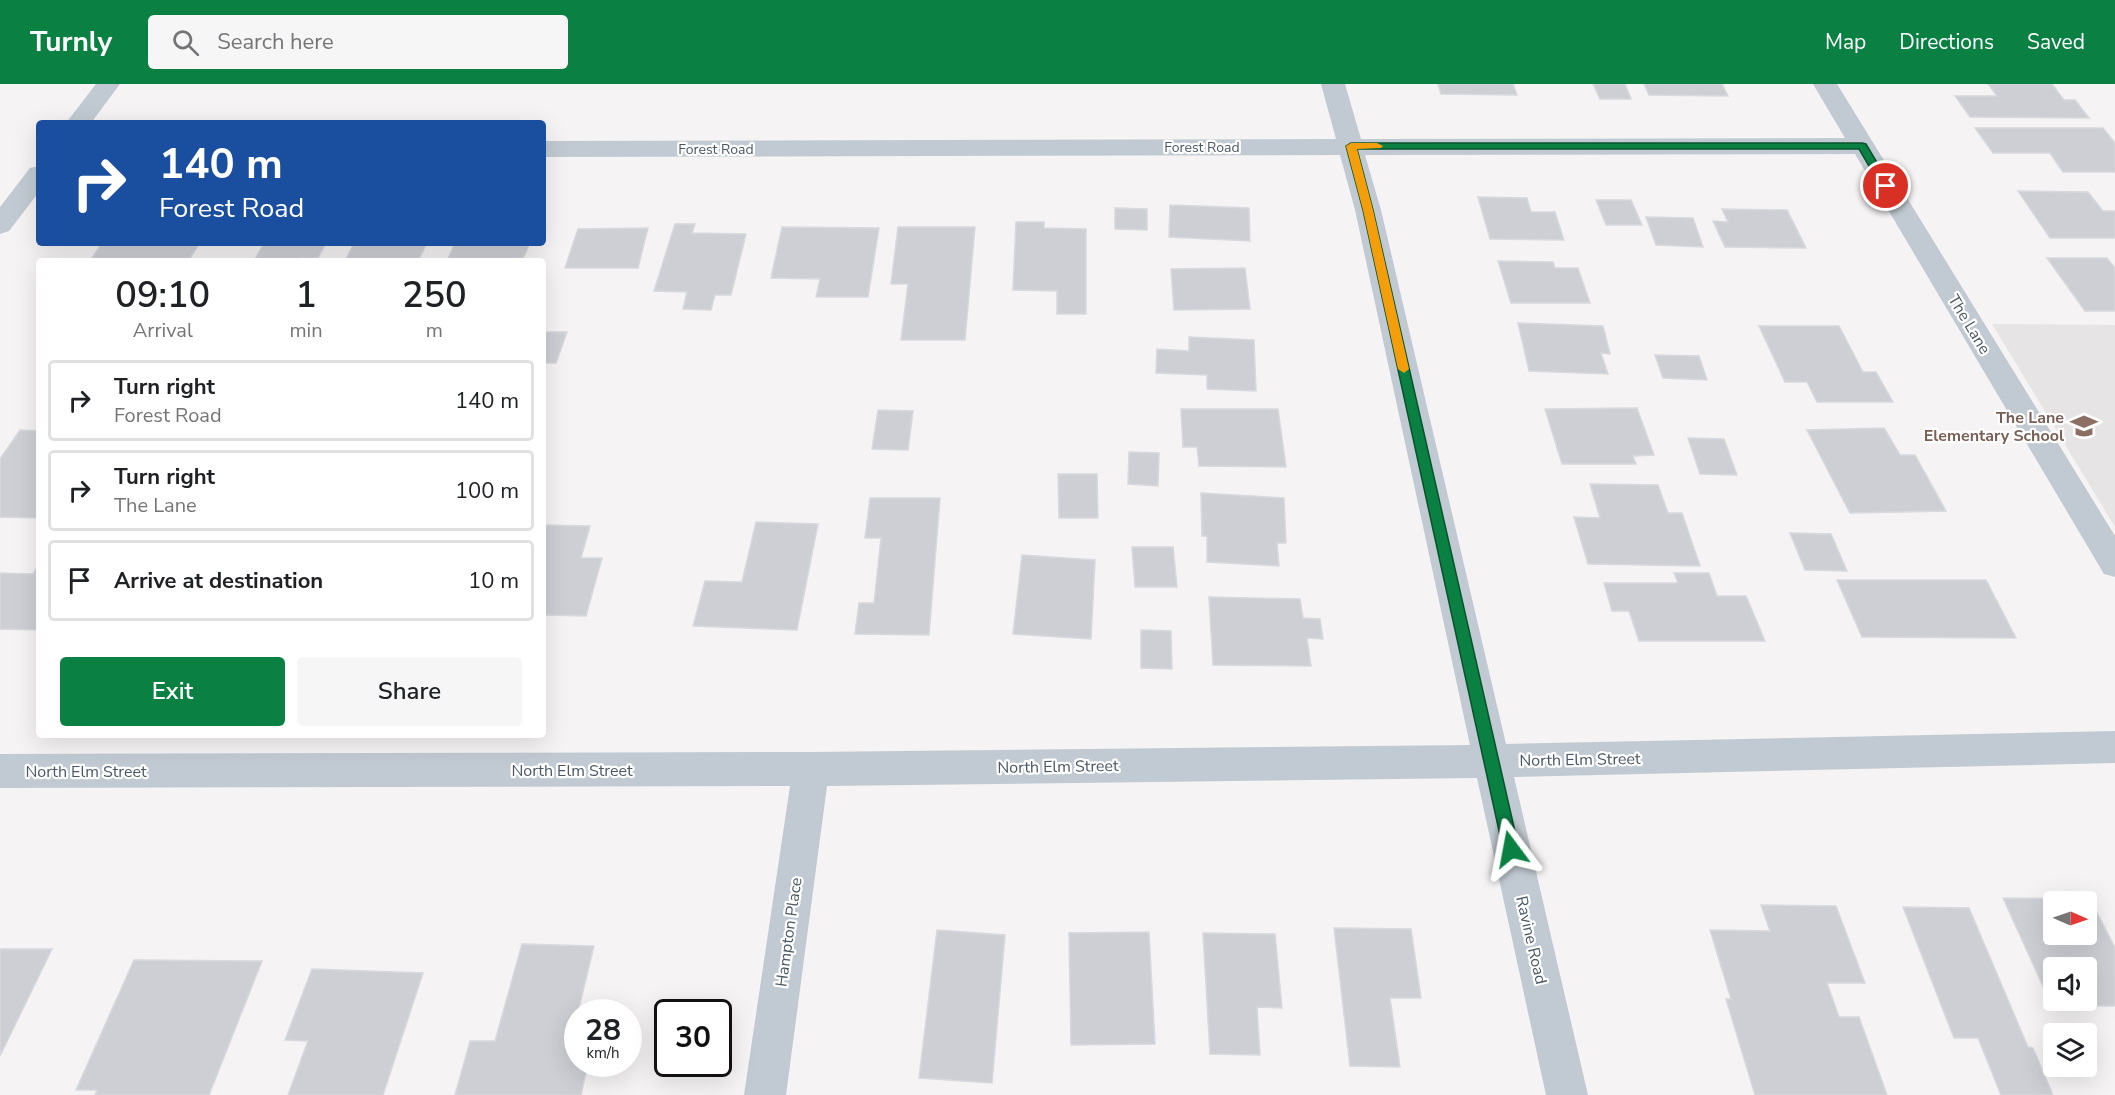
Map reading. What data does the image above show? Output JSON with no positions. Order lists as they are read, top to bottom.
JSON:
{
  "streets": {
    "street": [
      "Forest Road",
      "The Lane",
      "North Elm Street",
      "Hampton Place",
      "Ravine Road"
    ]
  },
  "crossings": [
    ["Forest Road", "The Lane"],
    ["Forest Road", "Ravine Road"],
    ["North Elm Street", "Hampton Place"],
    ["North Elm Street", "Ravine Road"]
  ],
  "places": {
    "school or university": ["The Lane Elementary School"]
  },
  "north": "right",
  "page": {
    "header": "Turnly",
    "search": "Search here",
    "nav": ["Map", "Directions", "Saved"],
    "turn": ["140 m", "Forest Road"],
    "eta": [
      "09:10",
      "Arrival",
      "1",
      "min",
      "250",
      "m"
    ],
    "list": [
      {
        "name": "Turn right",
        "note": "Forest Road",
        "value": "140 m"
      },
      {
        "name": "Turn right",
        "note": "The Lane",
        "value": "100 m"
      },
      {
        "name": "Arrive at destination",
        "value": "10 m"
      }
    ],
    "buttons": ["Exit", "Share"],
    "speed": "28 km/h",
    "limit": "30"
  }
}
